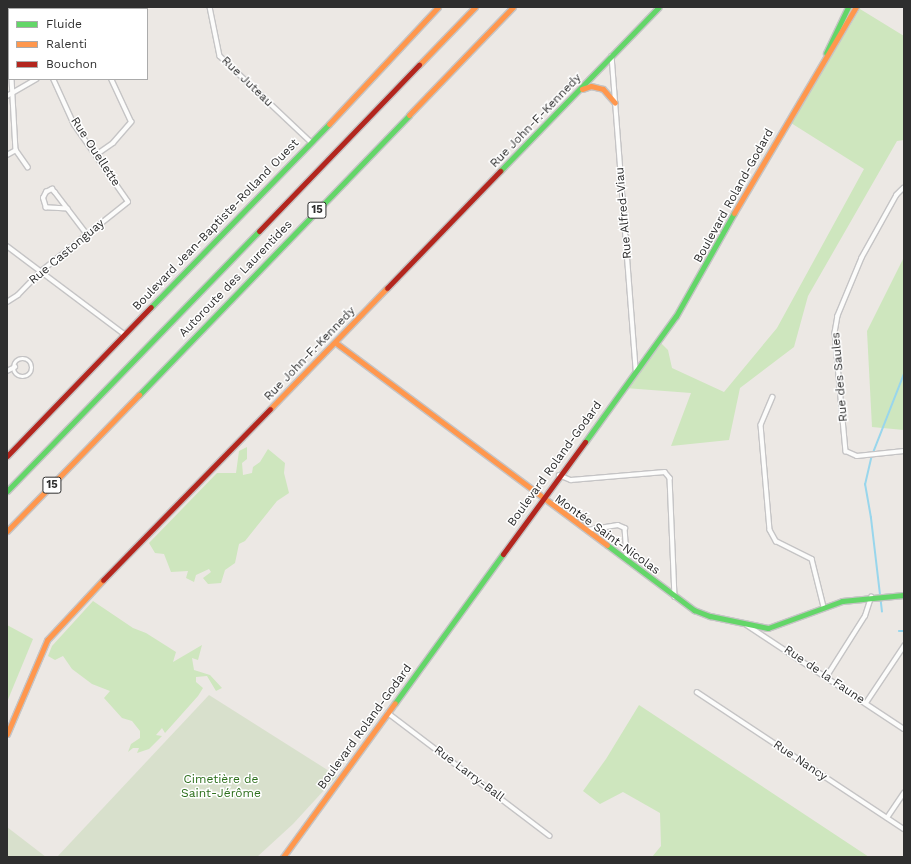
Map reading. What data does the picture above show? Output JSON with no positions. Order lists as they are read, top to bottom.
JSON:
{
  "streets": {
    "main road": [
      "Rue John-F.-Kennedy",
      "Boulevard Roland-Godard",
      "15",
      "Boulevard Jean-Baptiste-Rolland Ouest",
      "Autoroute des Laurentides",
      "Montée Saint-Nicolas"
    ],
    "street": [
      "Rue Juteau",
      "Rue Ouellette",
      "Rue Alfred-Viau",
      "Rue Castonguay",
      "Rue des Saules",
      "Rue de la Faune",
      "Rue Nancy",
      "Rue Larry-Ball"
    ]
  },
  "crossings": [
    ["Rue Juteau", "Boulevard Jean-Baptiste-Rolland Ouest"],
    ["Rue John-F.-Kennedy", "Rue Alfred-Viau"],
    ["Rue John-F.-Kennedy", "Montée Saint-Nicolas"],
    ["Rue Ouellette", "Rue Castonguay"],
    ["Boulevard Roland-Godard", "Rue Alfred-Viau"],
    ["Boulevard Roland-Godard", "Montée Saint-Nicolas"],
    ["Boulevard Roland-Godard", "Rue Larry-Ball"],
    ["Montée Saint-Nicolas", "Rue de la Faune"]
  ],
  "parks": ["Cimetière de Saint-Jérôme"],
  "legend": ["Fluide", "Ralenti", "Bouchon"]
}
